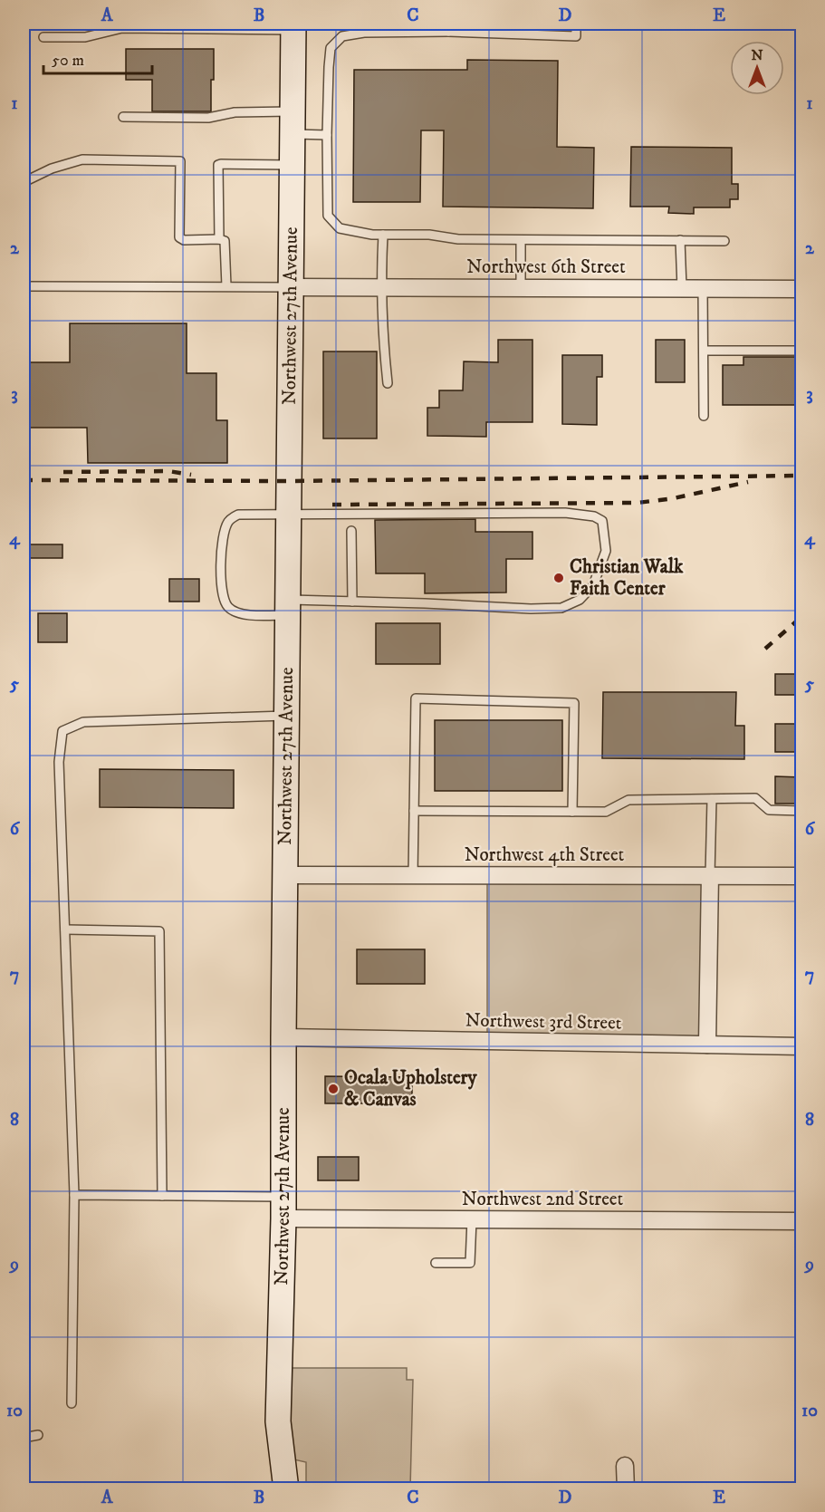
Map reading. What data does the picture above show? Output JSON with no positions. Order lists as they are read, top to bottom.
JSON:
{
  "streets": {
    "main road": ["Northwest 27th Avenue"],
    "street": [
      "Northwest 6th Street",
      "Northwest 4th Street",
      "Northwest 3rd Street",
      "Northwest 2nd Street"
    ]
  },
  "crossings": [
    ["Northwest 6th Street", "Northwest 27th Avenue"],
    ["Northwest 27th Avenue", "Northwest 4th Street"],
    ["Northwest 27th Avenue", "Northwest 3rd Street"],
    ["Northwest 27th Avenue", "Northwest 2nd Street"]
  ],
  "places": ["Christian Walk Faith Center", "Ocala Upholstery & Canvas"],
  "scale_bar": "50 m",
  "north": "top",
  "grid": {
    "columns": [
      "A",
      "B",
      "C",
      "D",
      "E"
    ],
    "rows": [
      "1",
      "2",
      "3",
      "4",
      "5",
      "6",
      "7",
      "8",
      "9",
      "10"
    ]
  }
}
